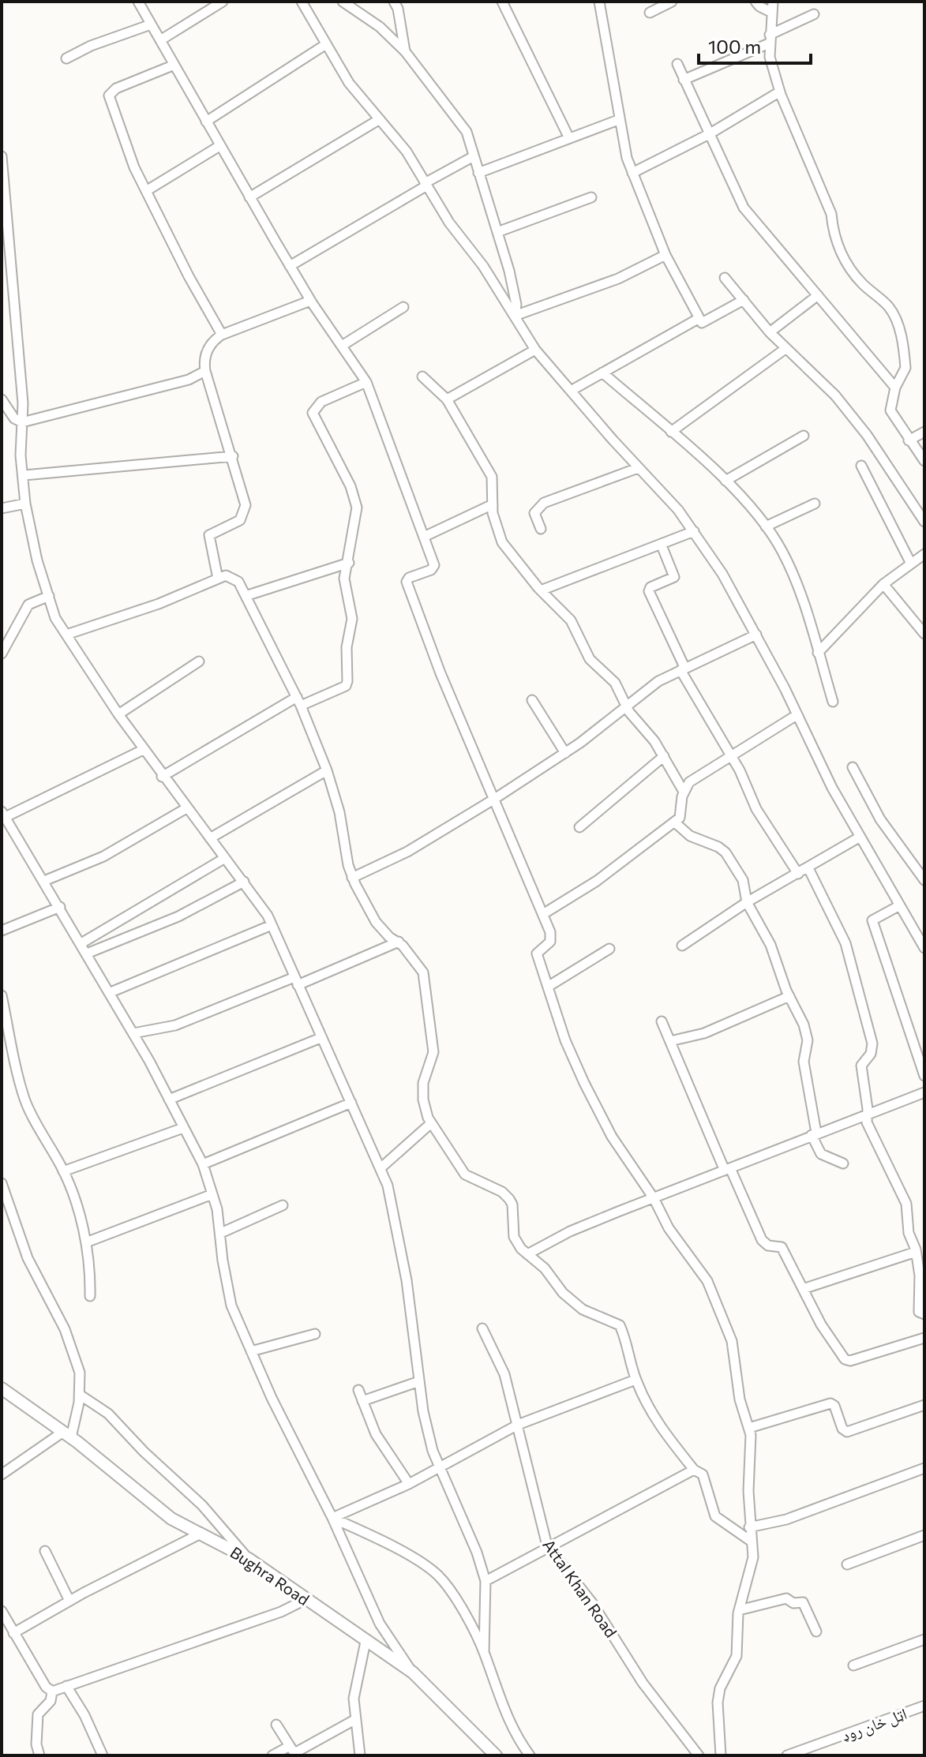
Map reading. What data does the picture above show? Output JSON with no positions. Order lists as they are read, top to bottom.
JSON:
{
  "streets": {
    "street": ["Bughra Road", "Attal Khan Road", "اټل خان روډ"]
  },
  "scale_bar": "100 m"
}
